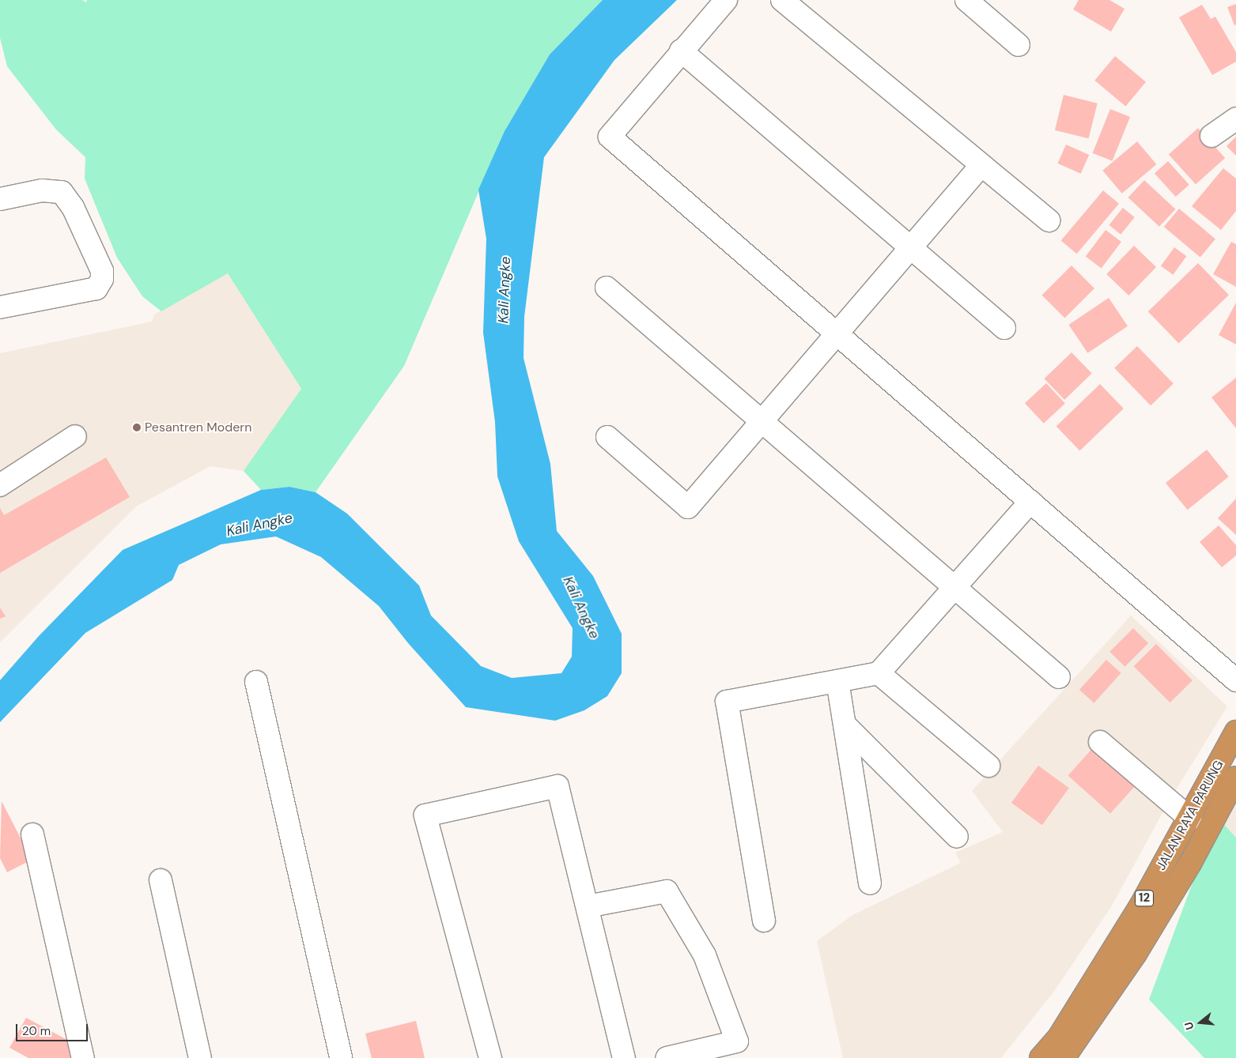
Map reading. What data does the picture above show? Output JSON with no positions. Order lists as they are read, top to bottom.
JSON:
{
  "streets": {
    "highway": ["JALAN RAYA PARUNG", "12"]
  },
  "water": ["Kali Angke"],
  "places": ["Pesantren Modern"],
  "scale_bar": "20 m",
  "north": "left"
}
